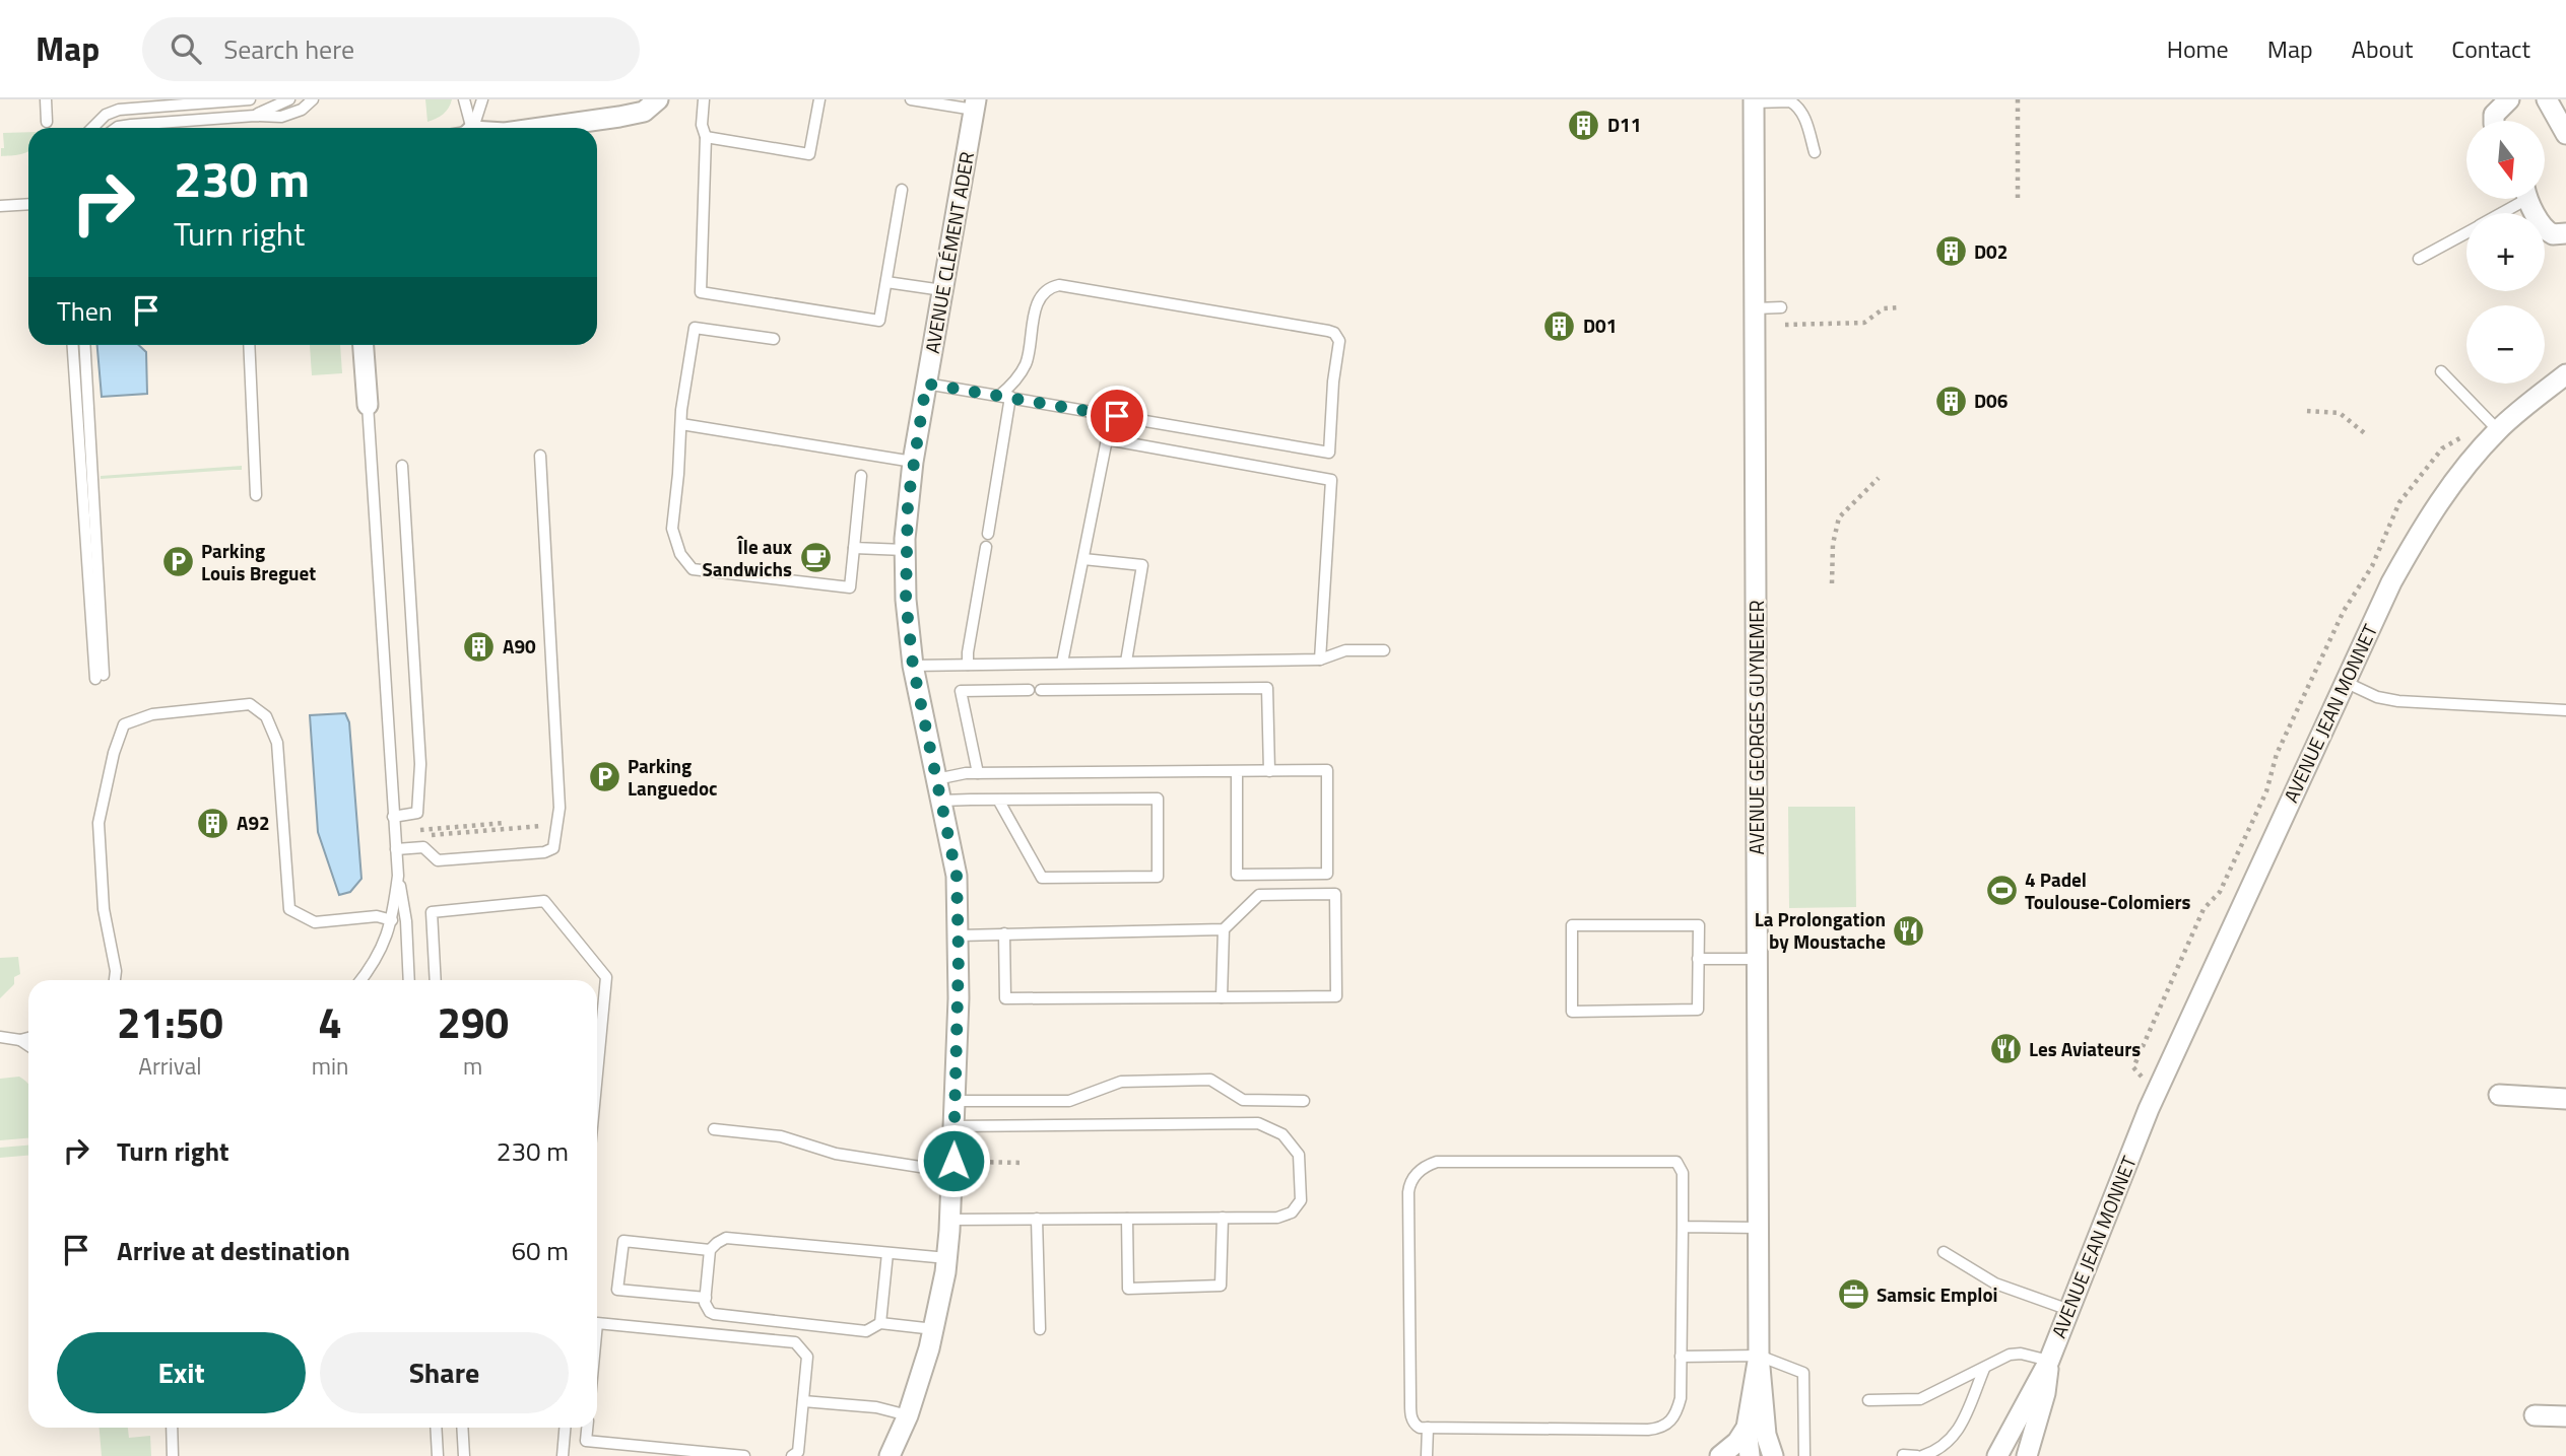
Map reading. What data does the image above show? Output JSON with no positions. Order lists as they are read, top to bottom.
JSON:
{
  "streets": {
    "street": ["AVENUE CLÉMENT ADER", "AVENUE JEAN MONNET", "AVENUE GEORGES GUYNEMER"]
  },
  "places": {
    "building": [
      "D11",
      "D02",
      "D01",
      "D06",
      "A90",
      "A92"
    ],
    "cafe": ["Île aux Sandwichs"],
    "parking": ["Parking Louis Breguet", "Parking Languedoc"],
    "sports": ["4 Padel Toulouse-Colomiers"],
    "restaurant": ["La Prolongation by Moustache", "Les Aviateurs"],
    "office": ["Samsic Emploi"]
  },
  "north": "bottom",
  "page": {
    "header": "Map",
    "search": "Search here",
    "nav": [
      "Home",
      "Map",
      "About",
      "Contact"
    ],
    "map_buttons": ["+", "−"],
    "turn": ["230 m", "Turn right"],
    "then": "Then",
    "eta": [
      "21:50",
      "Arrival",
      "4",
      "min",
      "290",
      "m"
    ],
    "list": [
      {
        "name": "Turn right",
        "value": "230 m"
      },
      {
        "name": "Arrive at destination",
        "value": "60 m"
      }
    ],
    "buttons": ["Exit", "Share"]
  }
}
